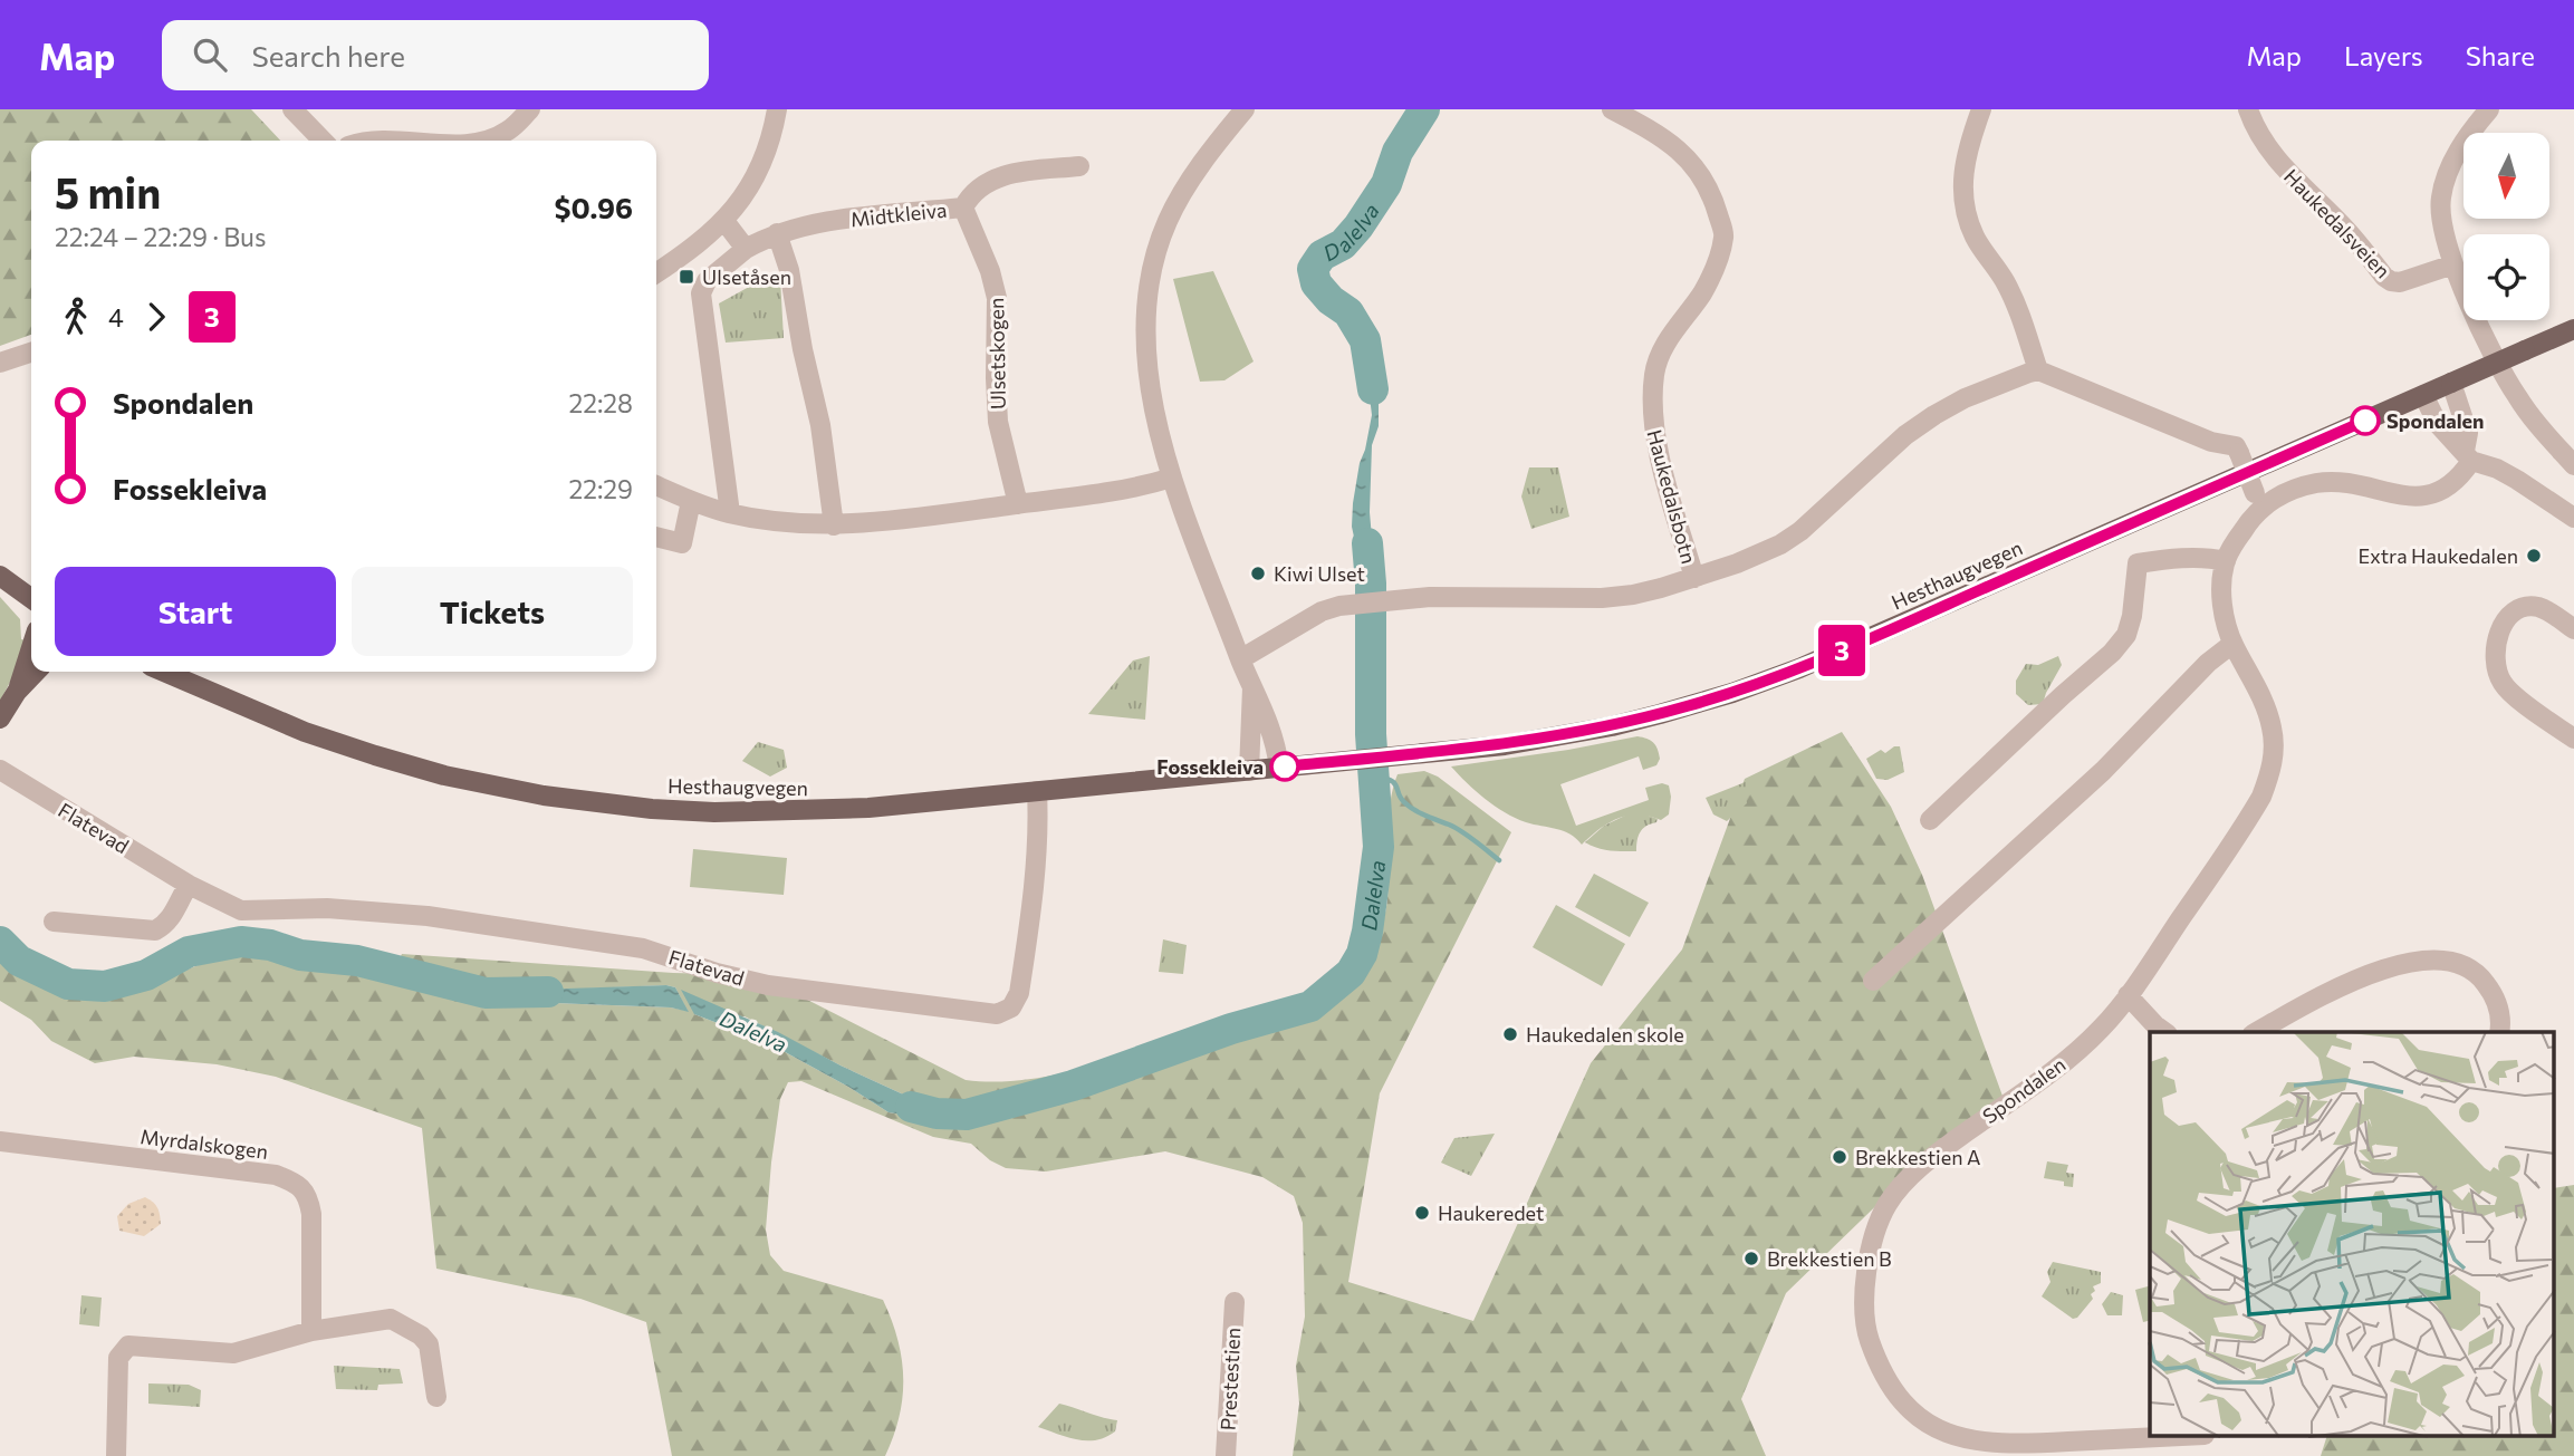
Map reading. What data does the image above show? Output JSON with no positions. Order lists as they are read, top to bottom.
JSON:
{
  "streets": {
    "main road": ["Hesthaugvegen"],
    "street": [
      "Midtkleiva",
      "Haukedalsveien",
      "Ulsetskogen",
      "Haukedalsbotn",
      "Flatevad",
      "Spondalen",
      "Myrdalskogen",
      "Prestestien"
    ]
  },
  "crossings": [
    ["Midtkleiva", "Ulsetskogen"],
    ["Hesthaugvegen", "Flatevad"]
  ],
  "water": ["Dalelva"],
  "places": {
    "transit": ["Ulsetåsen"],
    "other": [
      "Spondalen",
      "Extra Haukedalen",
      "Kiwi Ulset",
      "Fossekleiva",
      "Haukedalen skole",
      "Brekkestien A",
      "Haukeredet",
      "Brekkestien B"
    ]
  },
  "lines": ["bus line 3"],
  "north": "bottom",
  "page": {
    "header": "Map",
    "search": "Search here",
    "nav": ["Map", "Layers", "Share"],
    "on_map": "3",
    "heading": ["5 min", "22:24 – 22:29 · Bus", "$0.96"],
    "legs": ["4", "3"],
    "list": [
      {
        "name": "Spondalen",
        "value": "22:28"
      },
      {
        "name": "Fossekleiva",
        "value": "22:29"
      }
    ],
    "buttons": ["Start", "Tickets"]
  }
}
